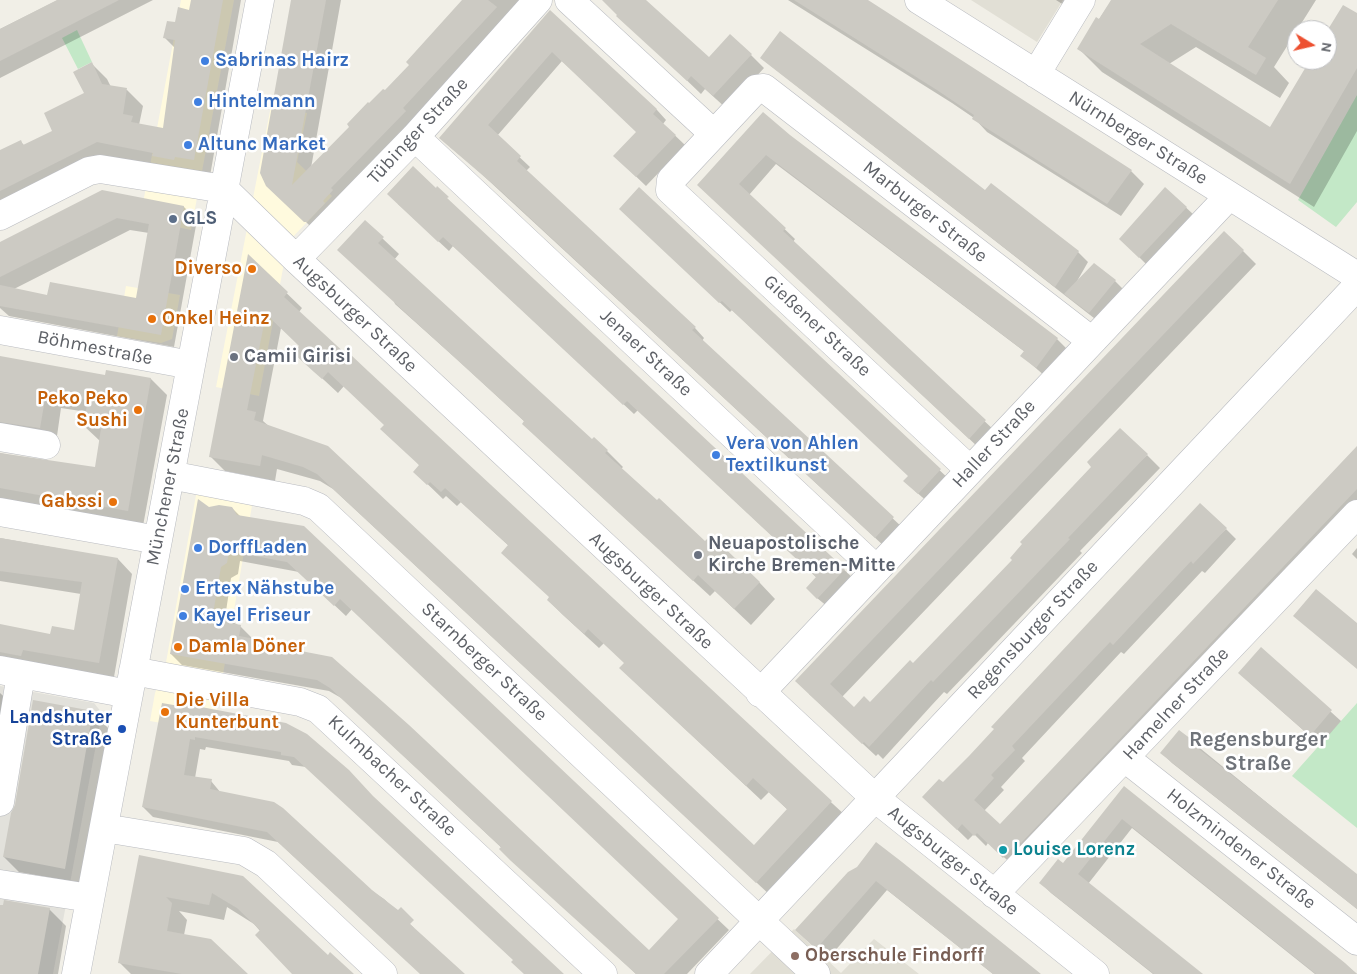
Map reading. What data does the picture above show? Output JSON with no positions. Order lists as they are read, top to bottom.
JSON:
{
  "streets": {
    "street": [
      "Tübinger Straße",
      "Nürnberger Straße",
      "Marburger Straße",
      "Augsburger Straße",
      "Gießener Straße",
      "Böhmestraße",
      "Jenaer Straße",
      "Haller Straße",
      "Münchener Straße",
      "Regensburger Straße",
      "Starnberger Straße",
      "Hamelner Straße",
      "Kulmbacher Straße",
      "Holzmindener Straße"
    ]
  },
  "crossings": [
    ["Tübinger Straße", "Augsburger Straße"],
    ["Tübinger Straße", "Jenaer Straße"],
    ["Nürnberger Straße", "Haller Straße"],
    ["Marburger Straße", "Gießener Straße"],
    ["Marburger Straße", "Haller Straße"],
    ["Augsburger Straße", "Haller Straße"],
    ["Augsburger Straße", "Münchener Straße"],
    ["Augsburger Straße", "Regensburger Straße"],
    ["Augsburger Straße", "Hamelner Straße"],
    ["Gießener Straße", "Haller Straße"],
    ["Böhmestraße", "Münchener Straße"],
    ["Jenaer Straße", "Haller Straße"],
    ["Münchener Straße", "Starnberger Straße"],
    ["Münchener Straße", "Kulmbacher Straße"],
    ["Regensburger Straße", "Starnberger Straße"],
    ["Hamelner Straße", "Holzmindener Straße"]
  ],
  "districts": ["Regensburger Straße"],
  "places": [
    "Sabrinas Hairz",
    "Hintelmann",
    "Altunc Market",
    "GLS",
    "Diverso",
    "Onkel Heinz",
    "Camii Girisi",
    "Peko Peko Sushi",
    "Vera von Ahlen Textilkunst",
    "Gabssi",
    "DorffLaden",
    "Neuapostolische Kirche Bremen-Mitte",
    "Ertex Nähstube",
    "Kayel Friseur",
    "Damla Döner",
    "Die Villa Kunterbunt",
    "Landshuter Straße",
    "Louise Lorenz",
    "Oberschule Findorff"
  ],
  "north": "right"
}
